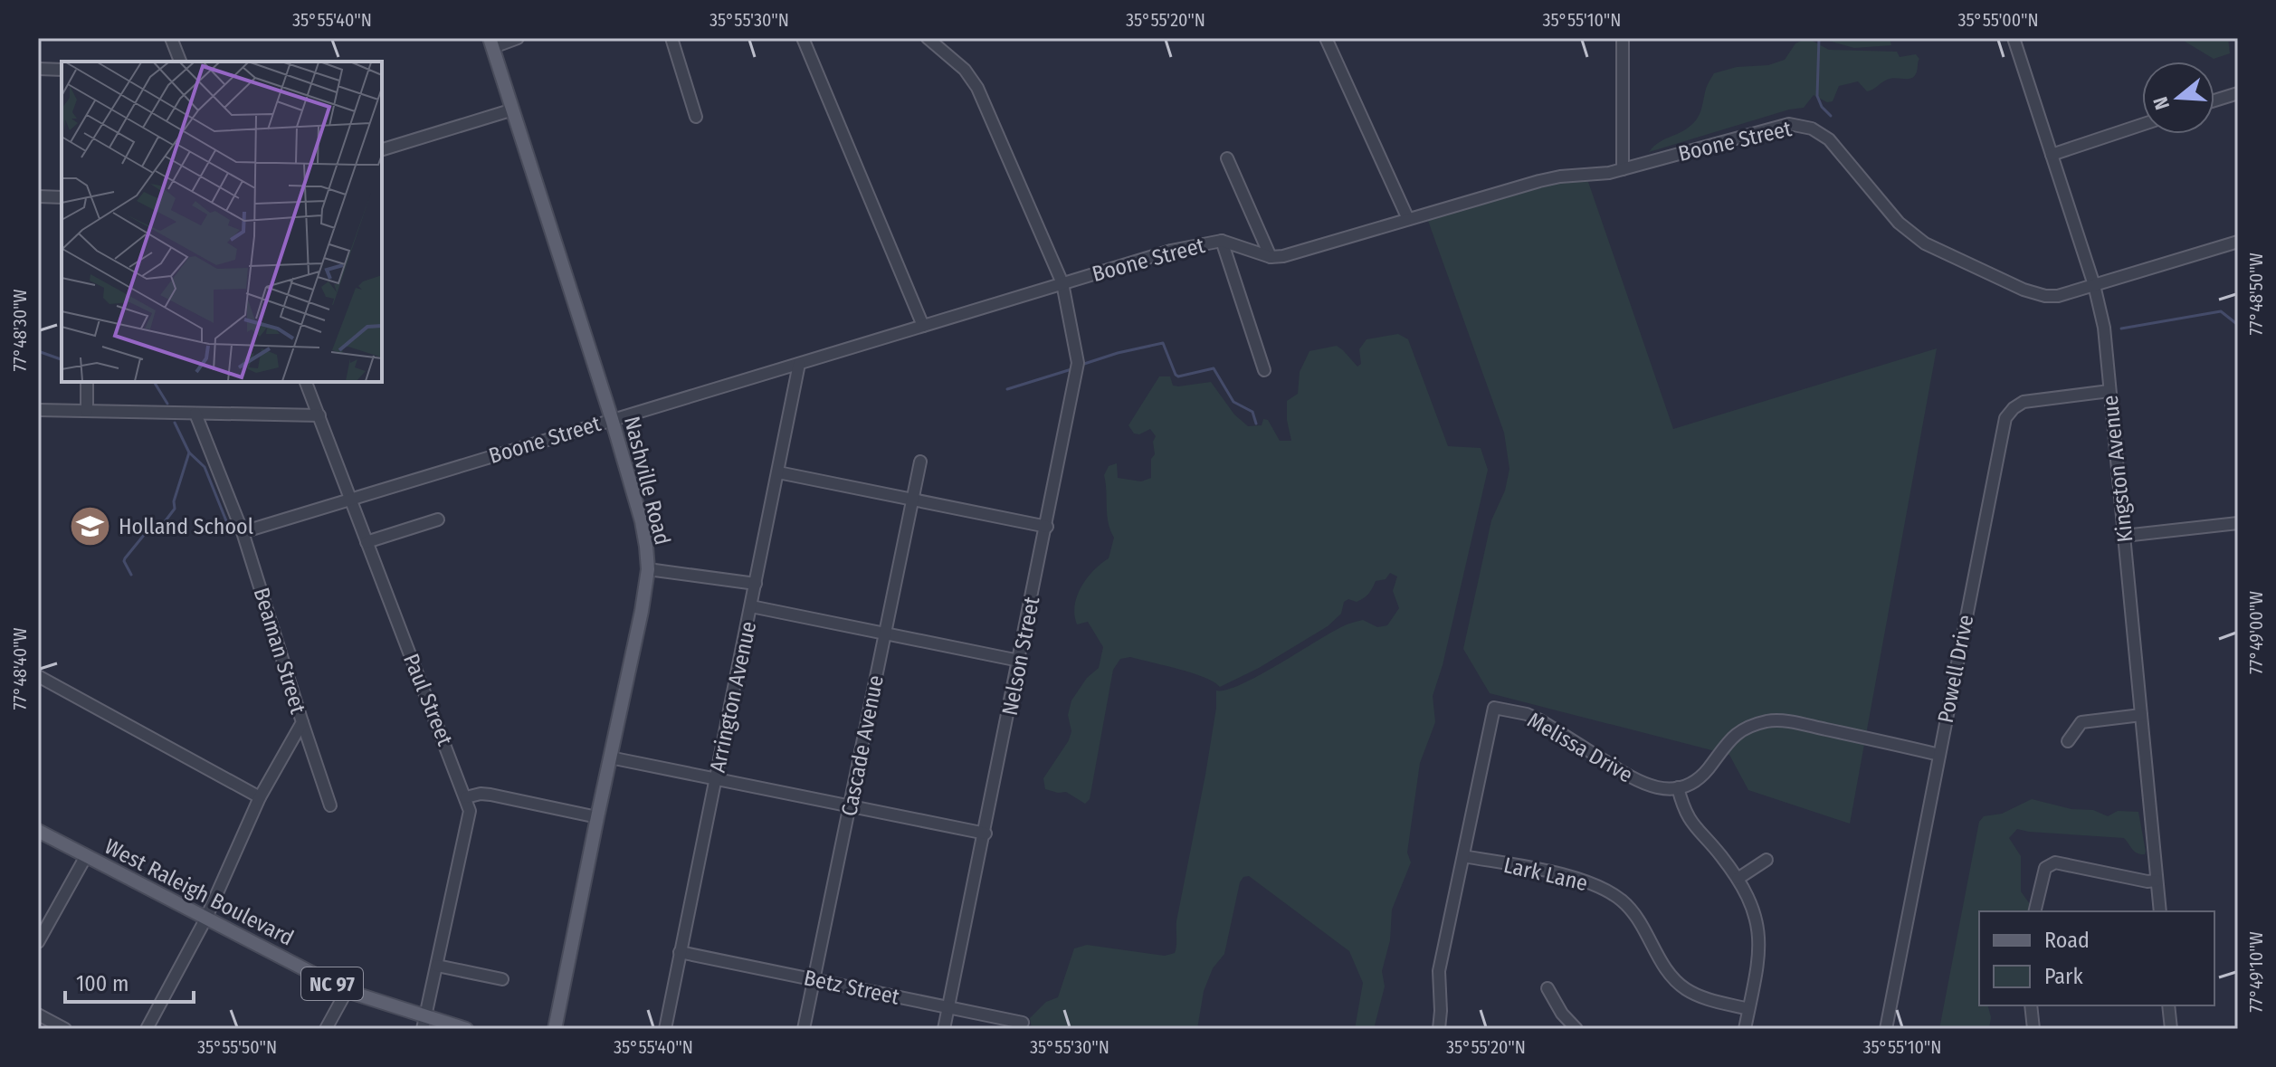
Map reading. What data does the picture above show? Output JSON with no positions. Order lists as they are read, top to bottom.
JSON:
{
  "streets": {
    "main road": ["Nashville Road", "West Raleigh Boulevard", "NC 97"],
    "street": [
      "Boone Street",
      "Kingston Avenue",
      "Beaman Street",
      "Nelson Street",
      "Powell Drive",
      "Arrington Avenue",
      "Paul Street",
      "Cascade Avenue",
      "Melissa Drive",
      "Lark Lane",
      "Betz Street"
    ]
  },
  "crossings": [
    ["Boone Street", "Kingston Avenue"],
    ["Boone Street", "Nashville Road"],
    ["Boone Street", "Beaman Street"],
    ["Boone Street", "Nelson Street"],
    ["Boone Street", "Arrington Avenue"],
    ["Boone Street", "Paul Street"],
    ["Kingston Avenue", "Powell Drive"],
    ["Beaman Street", "West Raleigh Boulevard"],
    ["Nelson Street", "Betz Street"],
    ["Arrington Avenue", "Betz Street"],
    ["Paul Street", "West Raleigh Boulevard"],
    ["Cascade Avenue", "Betz Street"],
    ["Melissa Drive", "Lark Lane"]
  ],
  "places": {
    "school or university": ["Holland School"]
  },
  "legend": ["Road", "Park"],
  "scale_bar": "100 m",
  "north": "left",
  "coordinates": [
    "35°55'40\"N",
    "35°55'30\"N",
    "35°55'20\"N",
    "35°55'10\"N",
    "35°55'00\"N",
    "77°48'50\"W",
    "77°48'30\"W",
    "77°49'00\"W",
    "77°48'40\"W",
    "77°49'10\"W",
    "35°55'50\"N"
  ]
}
